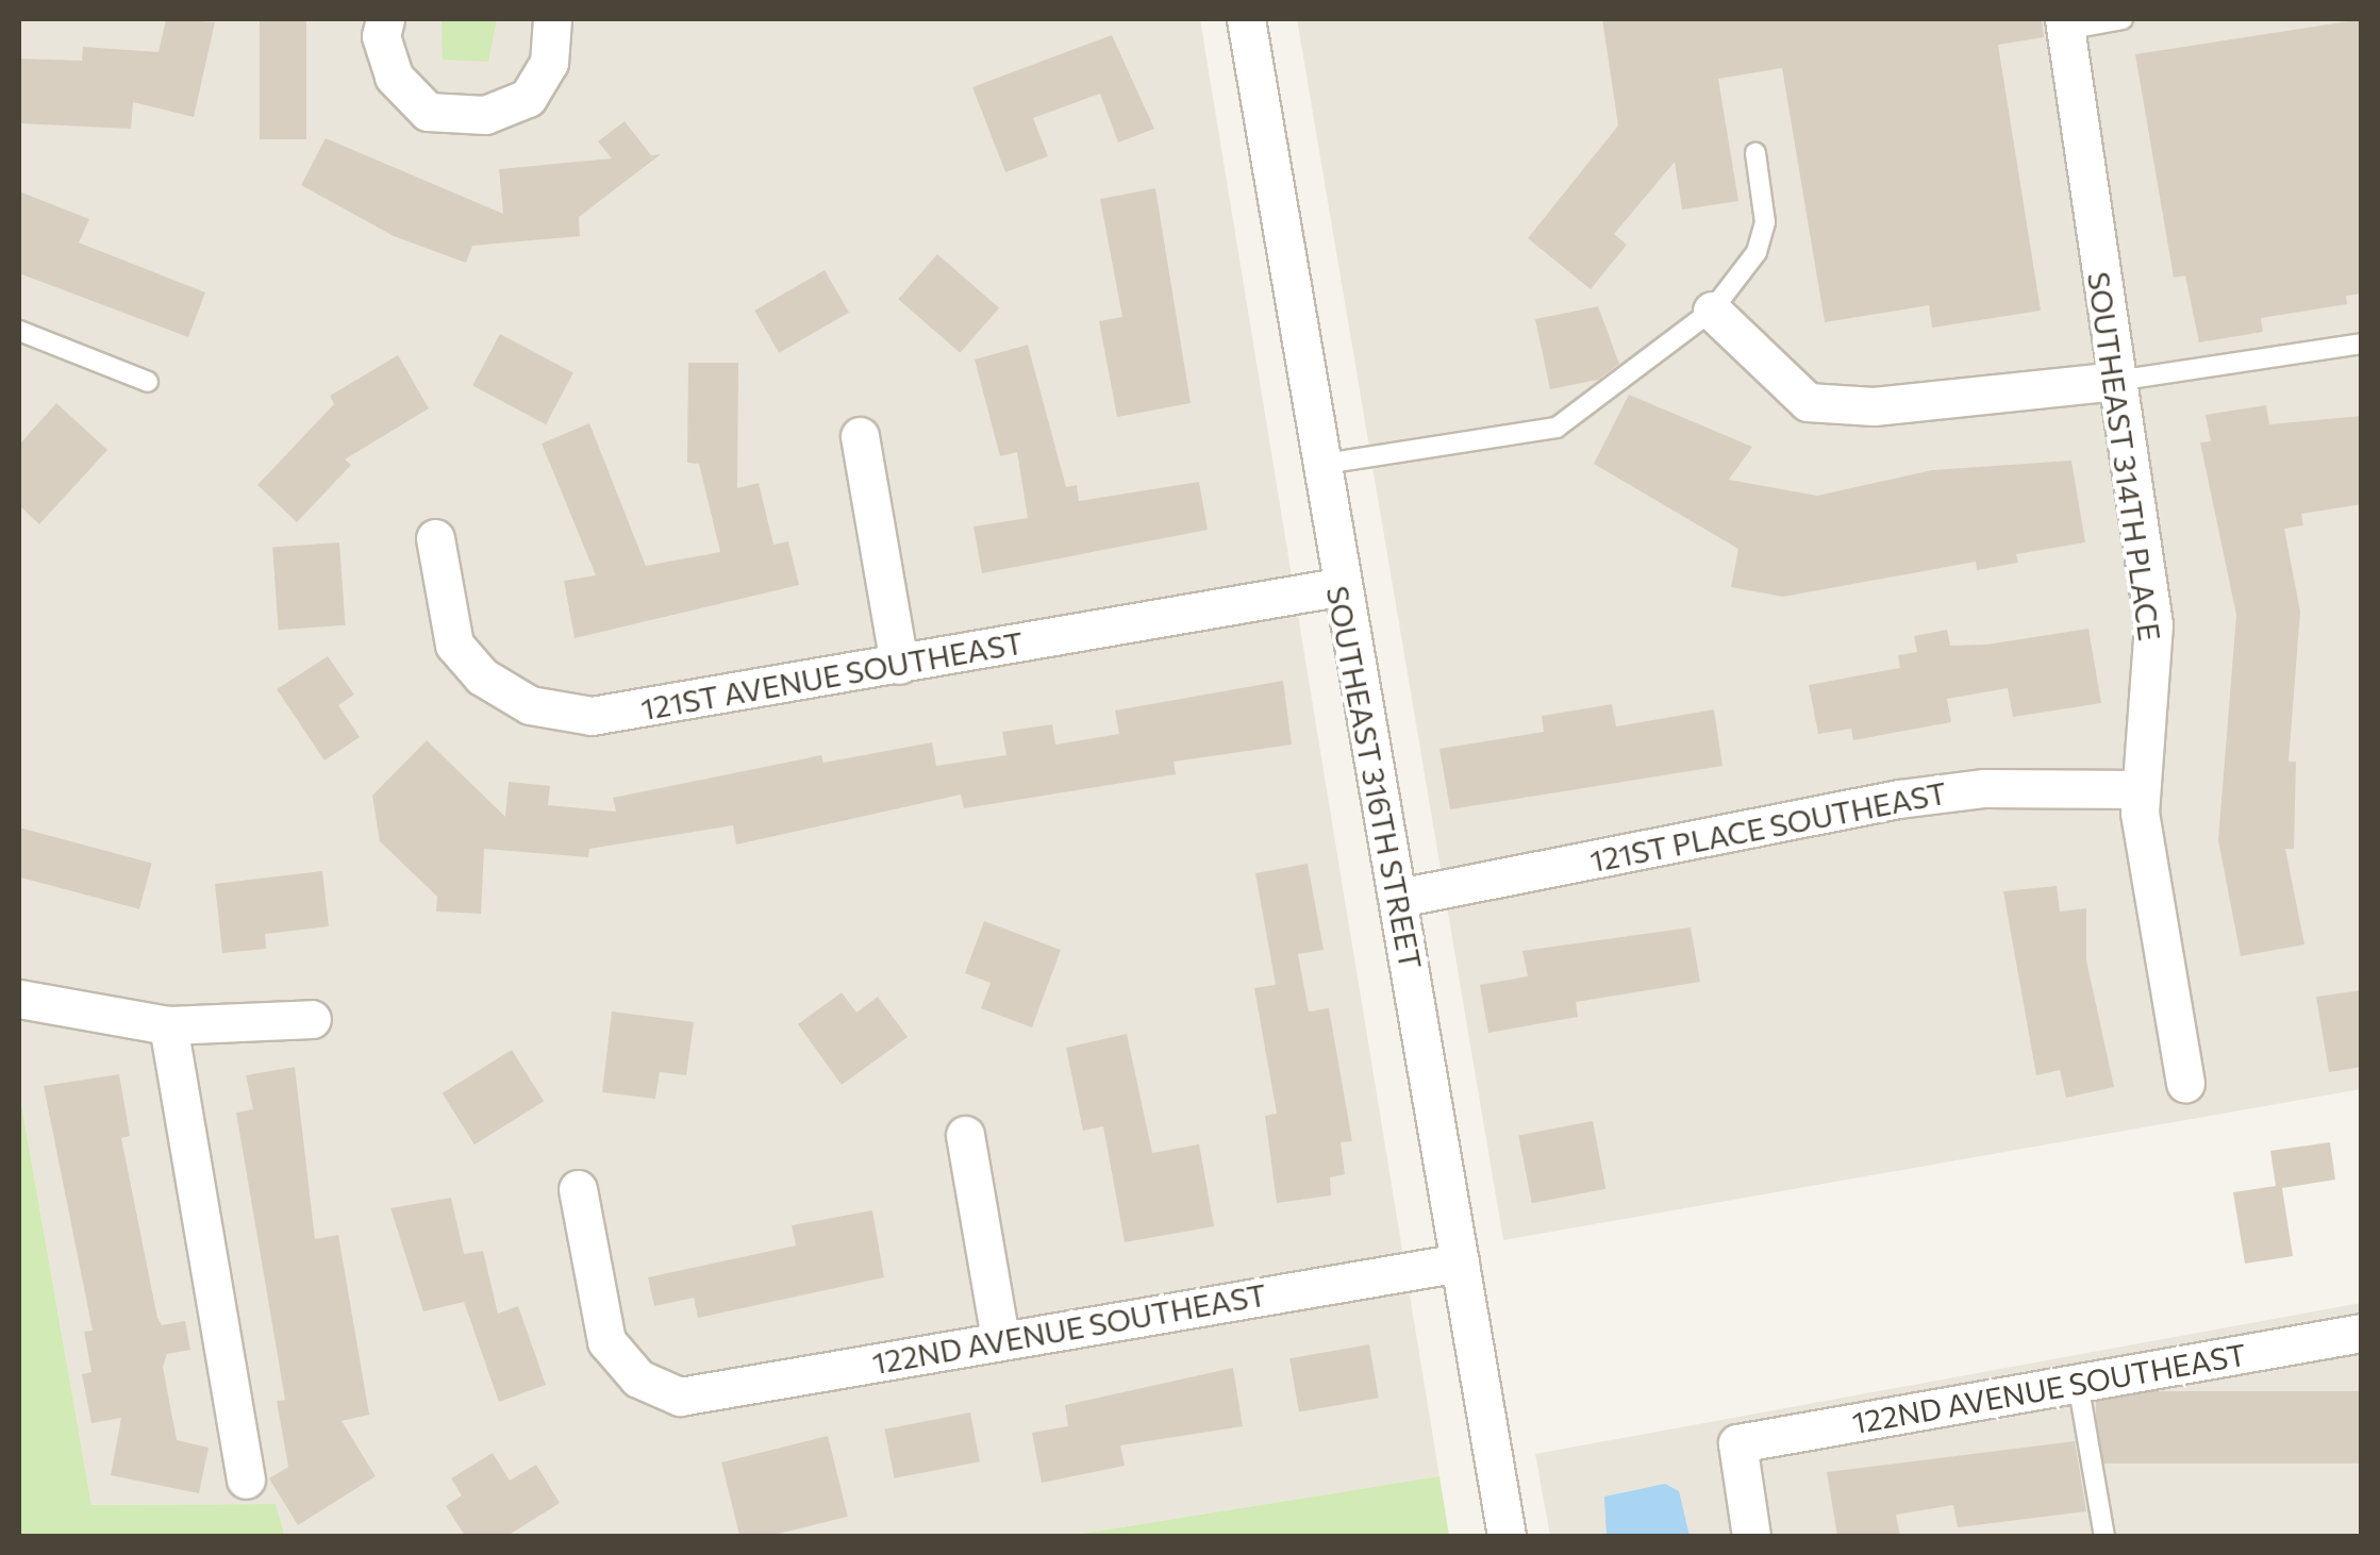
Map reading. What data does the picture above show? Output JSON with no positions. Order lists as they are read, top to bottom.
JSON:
{
  "streets": {
    "street": [
      "SOUTHEAST 314TH PLACE",
      "121ST AVENUE SOUTHEAST",
      "SOUTHEAST 316TH STREET",
      "121ST PLACE SOUTHEAST",
      "122ND AVENUE SOUTHEAST"
    ]
  },
  "crossings": [
    ["SOUTHEAST 314TH PLACE", "121ST PLACE SOUTHEAST"],
    ["121ST AVENUE SOUTHEAST", "SOUTHEAST 316TH STREET"],
    ["SOUTHEAST 316TH STREET", "121ST PLACE SOUTHEAST"],
    ["SOUTHEAST 316TH STREET", "122ND AVENUE SOUTHEAST"]
  ]
}
